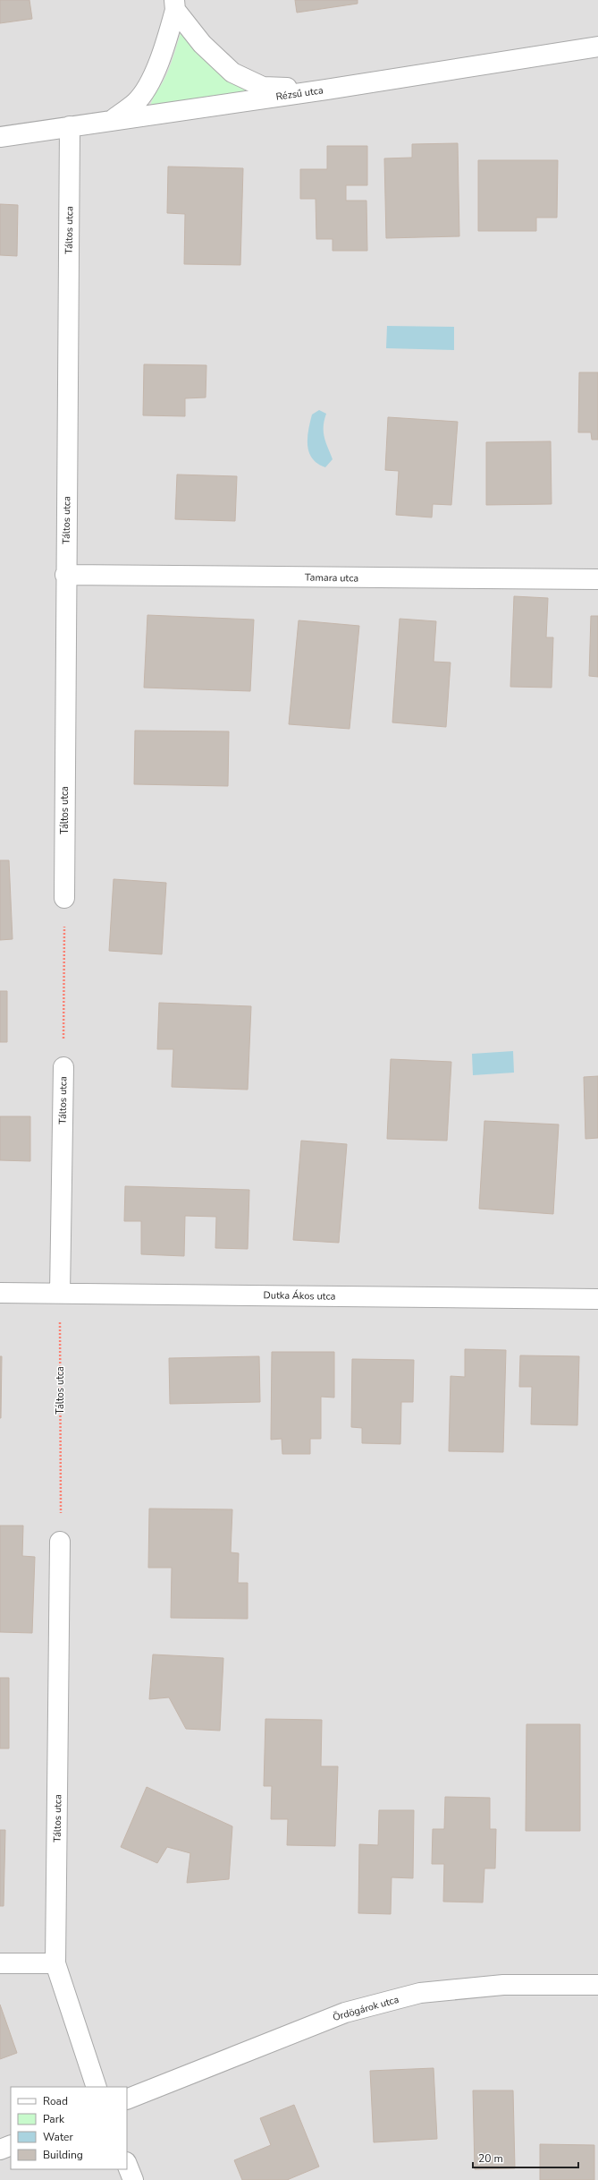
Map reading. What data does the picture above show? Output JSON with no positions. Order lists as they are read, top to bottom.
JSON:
{
  "streets": {
    "street": [
      "Rézsű utca",
      "Táltos utca",
      "Tamara utca",
      "Dutka Ákos utca",
      "Ördögárok utca"
    ]
  },
  "crossings": [
    ["Rézsű utca", "Táltos utca"],
    ["Táltos utca", "Tamara utca"],
    ["Táltos utca", "Dutka Ákos utca"]
  ],
  "legend": [
    "Road",
    "Park",
    "Water",
    "Building"
  ],
  "scale_bar": "20 m"
}
